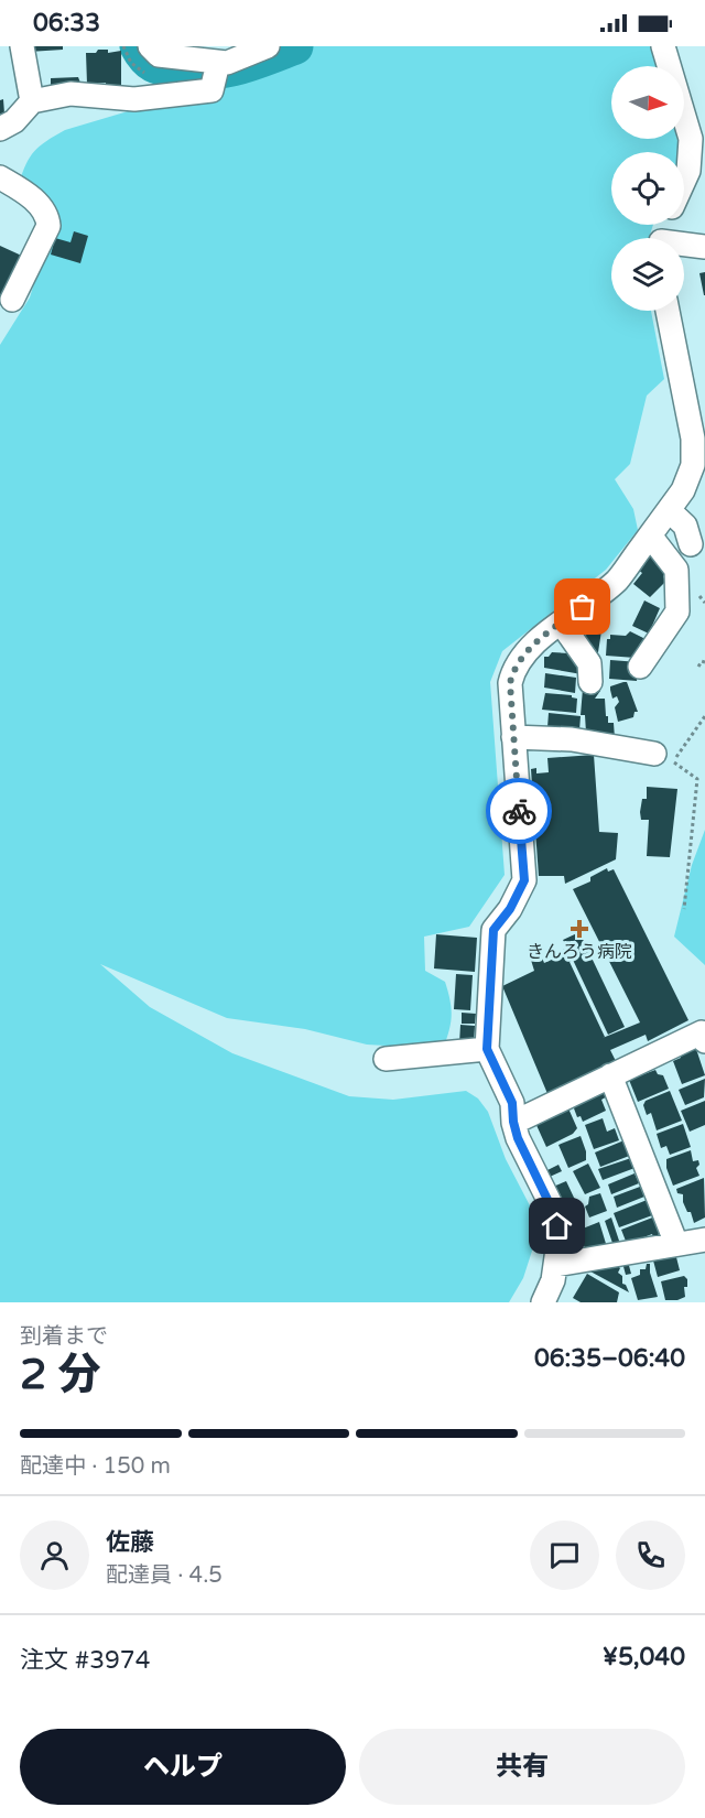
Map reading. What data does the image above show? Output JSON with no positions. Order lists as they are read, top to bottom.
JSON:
{
  "places": {
    "health": ["きんろう病院"]
  },
  "north": "right",
  "page": {
    "status": "06:33",
    "heading": ["2 分", "到着まで", "06:35–06:40"],
    "panel": [
      "佐藤",
      "配達員 · 4.5",
      "注文 #3974",
      "¥5,040"
    ],
    "bar": "配達中 · 150 m",
    "buttons": ["ヘルプ", "共有"]
  }
}
